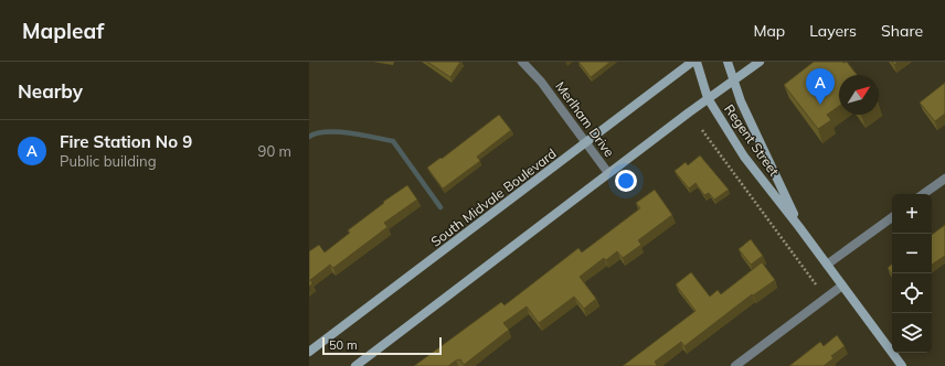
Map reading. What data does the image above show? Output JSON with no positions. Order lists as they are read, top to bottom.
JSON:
{
  "streets": {
    "main road": ["Regent Street", "South Midvale Boulevard"],
    "street": ["Merlham Drive"]
  },
  "crossings": [
    ["Merlham Drive", "South Midvale Boulevard"]
  ],
  "scale_bar": "50 m",
  "north": "top right",
  "page": {
    "header": "Mapleaf",
    "nav": ["Map", "Layers", "Share"],
    "heading": "Nearby",
    "pins": "A",
    "list": [
      {
        "mark": "A",
        "name": "Fire Station No 9",
        "note": "Public building",
        "value": "90 m"
      }
    ],
    "map_buttons": ["+", "−"],
    "scale": "50 m"
  }
}
